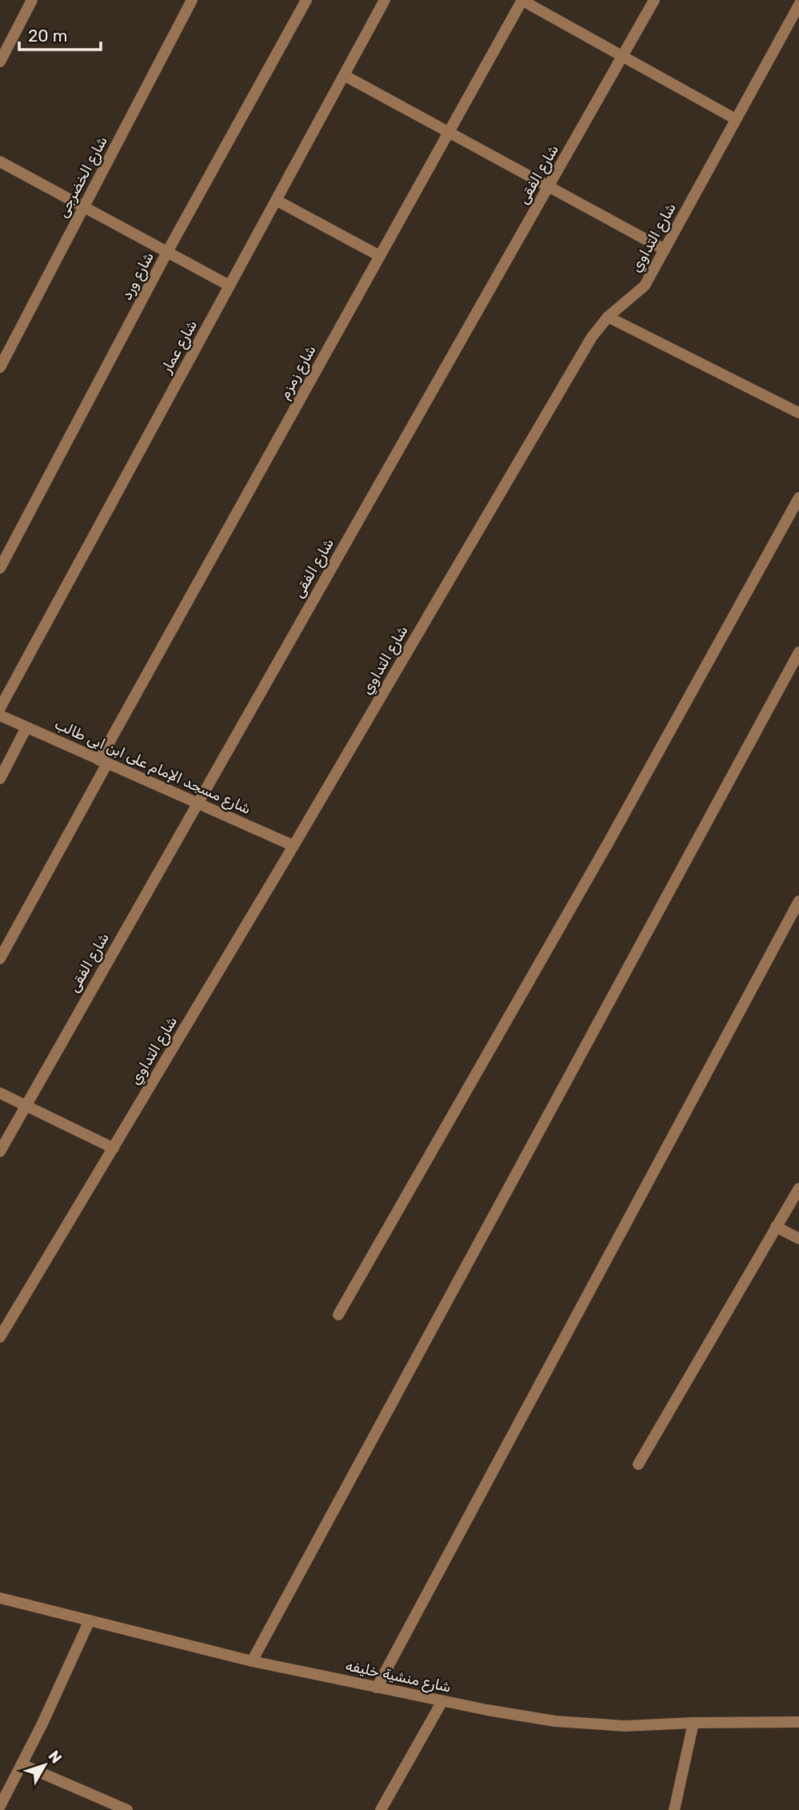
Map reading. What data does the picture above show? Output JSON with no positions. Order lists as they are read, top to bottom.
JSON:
{
  "streets": {
    "street": [
      "شارع الفقى",
      "شارع الخضرجى",
      "شارع التداوي",
      "شارع ورد",
      "شارع عمار",
      "شارع زمزم",
      "شارع مسجد الإمام على ابن ابى طالب",
      "شارع منشية خليفه"
    ]
  },
  "crossings": [
    ["شارع الفقى", "شارع مسجد الإمام على ابن ابى طالب"],
    ["شارع التداوي", "شارع مسجد الإمام على ابن ابى طالب"],
    ["شارع زمزم", "شارع مسجد الإمام على ابن ابى طالب"]
  ],
  "scale_bar": "20 m",
  "north": "top right"
}
